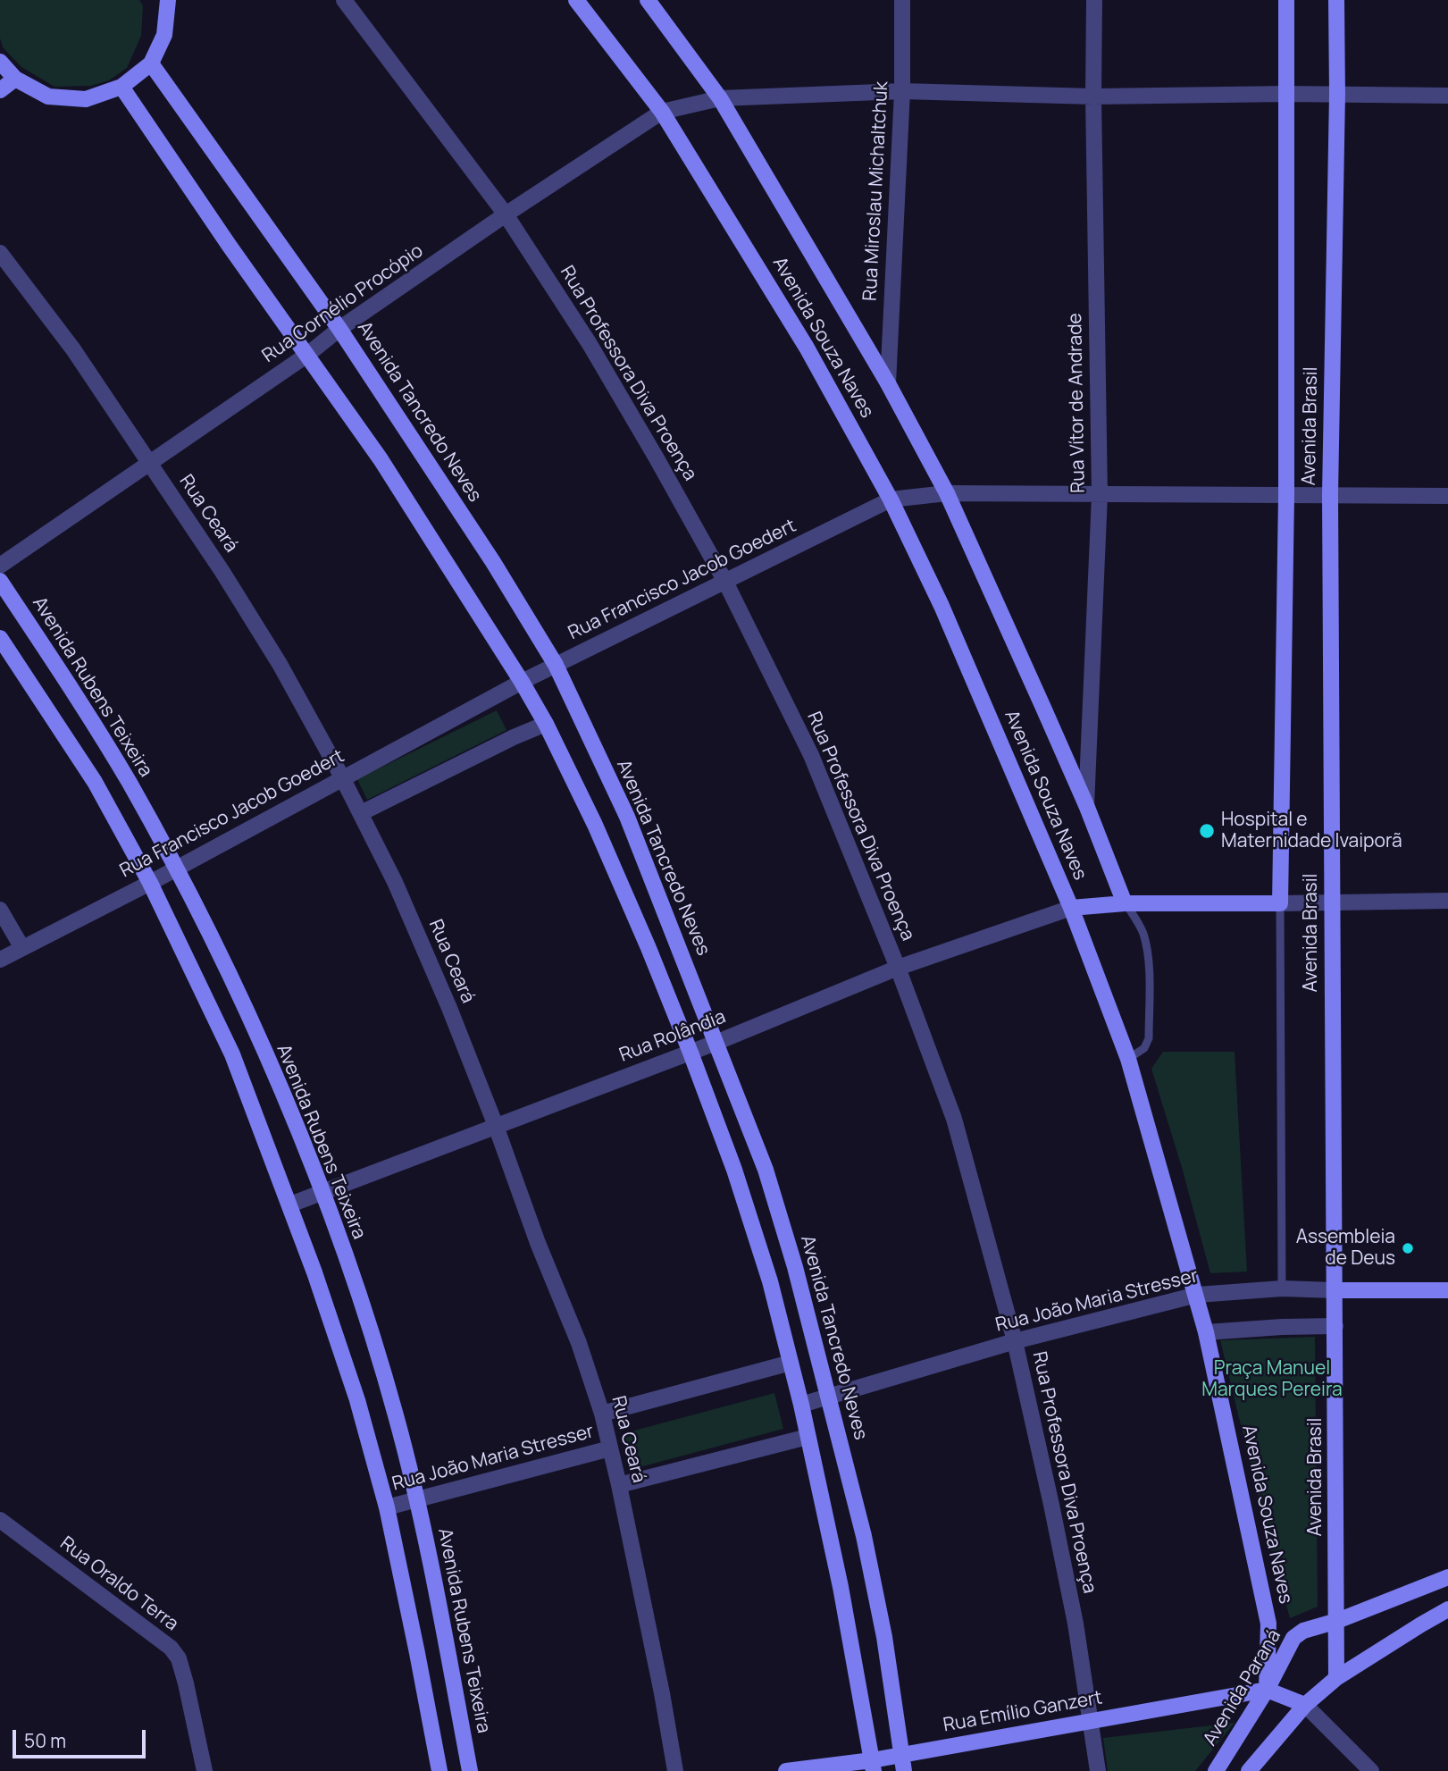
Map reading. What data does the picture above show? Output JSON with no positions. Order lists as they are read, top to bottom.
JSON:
{
  "streets": {
    "street": [
      "Rua Miroslau Michaltchuk",
      "Rua Cornélio Procópio",
      "Avenida Souza Naves",
      "Rua Professora Diva Proença",
      "Rua Vítor de Andrade",
      "Avenida Tancredo Neves",
      "Avenida Brasil",
      "Rua Ceará",
      "Rua Francisco Jacob Goedert",
      "Avenida Rubens Teixeira",
      "Rua Rolândia",
      "Rua João Maria Stresser",
      "Rua Oraldo Terra",
      "Avenida Paraná",
      "Rua Emílio Ganzert"
    ]
  },
  "crossings": [
    ["Rua Miroslau Michaltchuk", "Rua Cornélio Procópio"],
    ["Rua Miroslau Michaltchuk", "Avenida Souza Naves"],
    ["Rua Cornélio Procópio", "Avenida Souza Naves"],
    ["Rua Cornélio Procópio", "Rua Professora Diva Proença"],
    ["Rua Cornélio Procópio", "Rua Vítor de Andrade"],
    ["Rua Cornélio Procópio", "Avenida Tancredo Neves"],
    ["Rua Cornélio Procópio", "Avenida Brasil"],
    ["Rua Cornélio Procópio", "Rua Ceará"],
    ["Avenida Souza Naves", "Rua Vítor de Andrade"],
    ["Avenida Souza Naves", "Rua Francisco Jacob Goedert"],
    ["Avenida Souza Naves", "Rua Rolândia"],
    ["Avenida Souza Naves", "Rua João Maria Stresser"],
    ["Avenida Souza Naves", "Avenida Paraná"],
    ["Avenida Souza Naves", "Rua Emílio Ganzert"],
    ["Rua Professora Diva Proença", "Rua Francisco Jacob Goedert"],
    ["Rua Professora Diva Proença", "Rua Rolândia"],
    ["Rua Professora Diva Proença", "Rua João Maria Stresser"],
    ["Rua Professora Diva Proença", "Rua Emílio Ganzert"],
    ["Rua Vítor de Andrade", "Rua Francisco Jacob Goedert"],
    ["Avenida Tancredo Neves", "Rua Francisco Jacob Goedert"],
    ["Avenida Tancredo Neves", "Rua Rolândia"],
    ["Avenida Tancredo Neves", "Rua João Maria Stresser"],
    ["Avenida Tancredo Neves", "Rua Emílio Ganzert"],
    ["Avenida Brasil", "Rua Francisco Jacob Goedert"],
    ["Avenida Brasil", "Rua João Maria Stresser"],
    ["Avenida Brasil", "Avenida Paraná"],
    ["Rua Ceará", "Rua Francisco Jacob Goedert"],
    ["Rua Ceará", "Rua Rolândia"],
    ["Rua Ceará", "Rua João Maria Stresser"],
    ["Rua Francisco Jacob Goedert", "Avenida Rubens Teixeira"],
    ["Avenida Rubens Teixeira", "Rua Rolândia"],
    ["Avenida Rubens Teixeira", "Rua João Maria Stresser"],
    ["Avenida Paraná", "Rua Emílio Ganzert"]
  ],
  "parks": ["Praça Manuel Marques Pereira"],
  "places": ["Hospital e Maternidade Ivaiporã", "Assembleia de Deus"],
  "scale_bar": "50 m"
}
